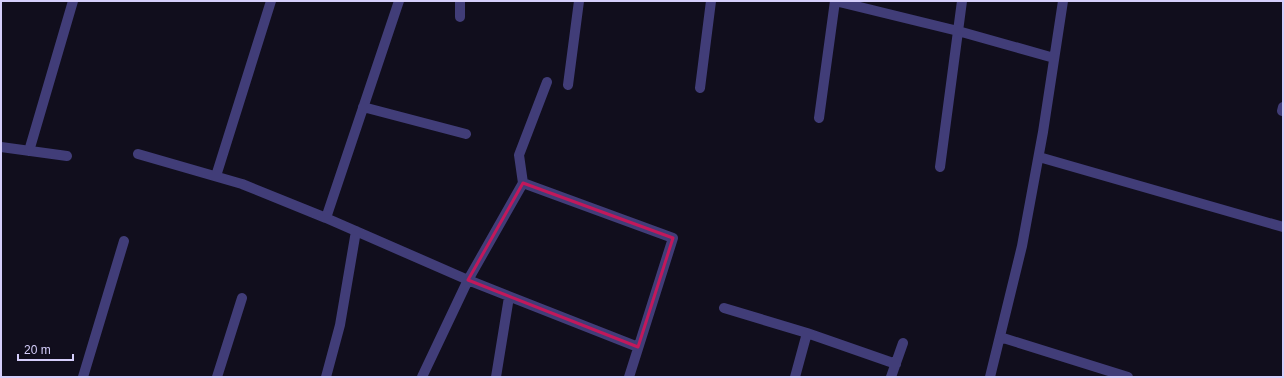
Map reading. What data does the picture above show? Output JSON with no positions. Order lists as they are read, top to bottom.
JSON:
{
  "scale_bar": "20 m"
}
